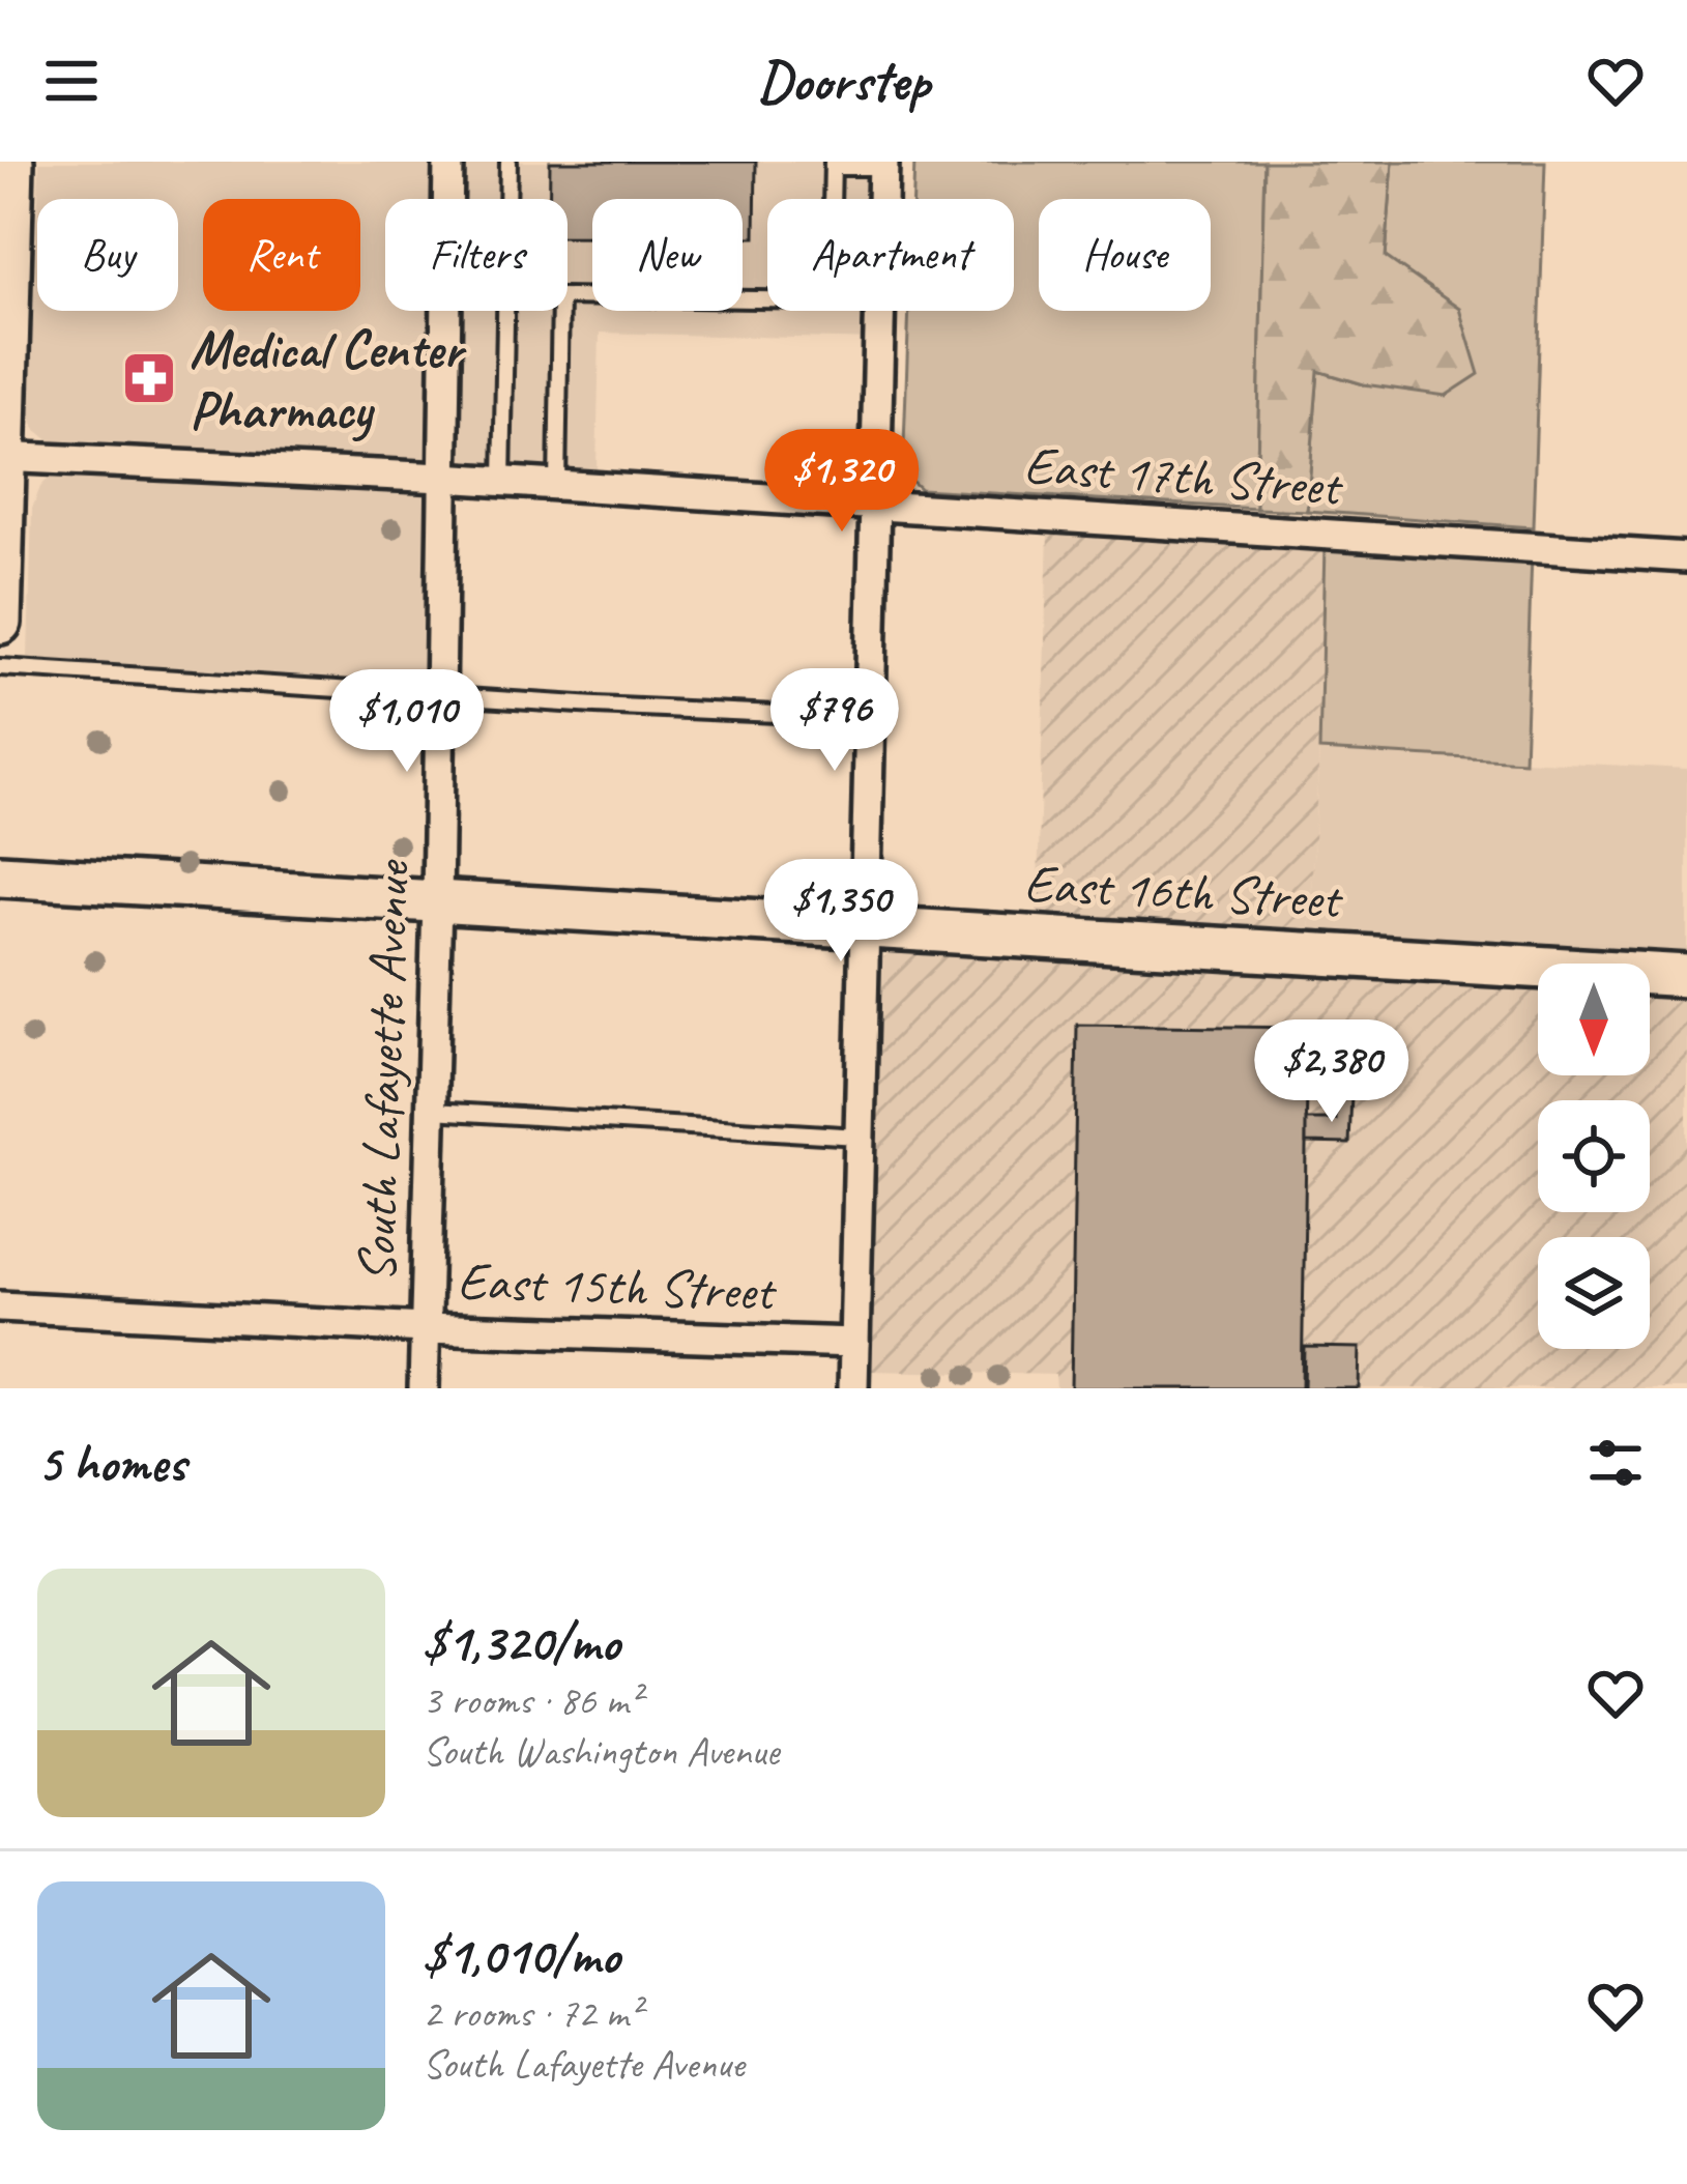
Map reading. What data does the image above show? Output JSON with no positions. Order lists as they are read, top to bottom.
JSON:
{
  "streets": {
    "main road": ["East 16th Street"],
    "street": ["East 17th Street", "South Lafayette Avenue", "East 15th Street"]
  },
  "crossings": [
    ["East 17th Street", "South Lafayette Avenue"],
    ["East 16th Street", "South Lafayette Avenue"],
    ["South Lafayette Avenue", "East 15th Street"]
  ],
  "places": {
    "pharmacy": ["Medical Center Pharmacy"]
  },
  "north": "bottom",
  "page": {
    "header": "Doorstep",
    "chip": [
      "Buy",
      "Rent",
      "Filters",
      "New",
      "Apartment",
      "House"
    ],
    "price": [
      "$1,320",
      "$796",
      "$1,010",
      "$1,350",
      "$2,380"
    ],
    "heading": "5 homes",
    "list": [
      {
        "name": "$1,320/mo",
        "note": "3 rooms · 86 m² · South Washington Avenue"
      },
      {
        "name": "$1,010/mo",
        "note": "2 rooms · 72 m² · South Lafayette Avenue"
      }
    ]
  }
}
